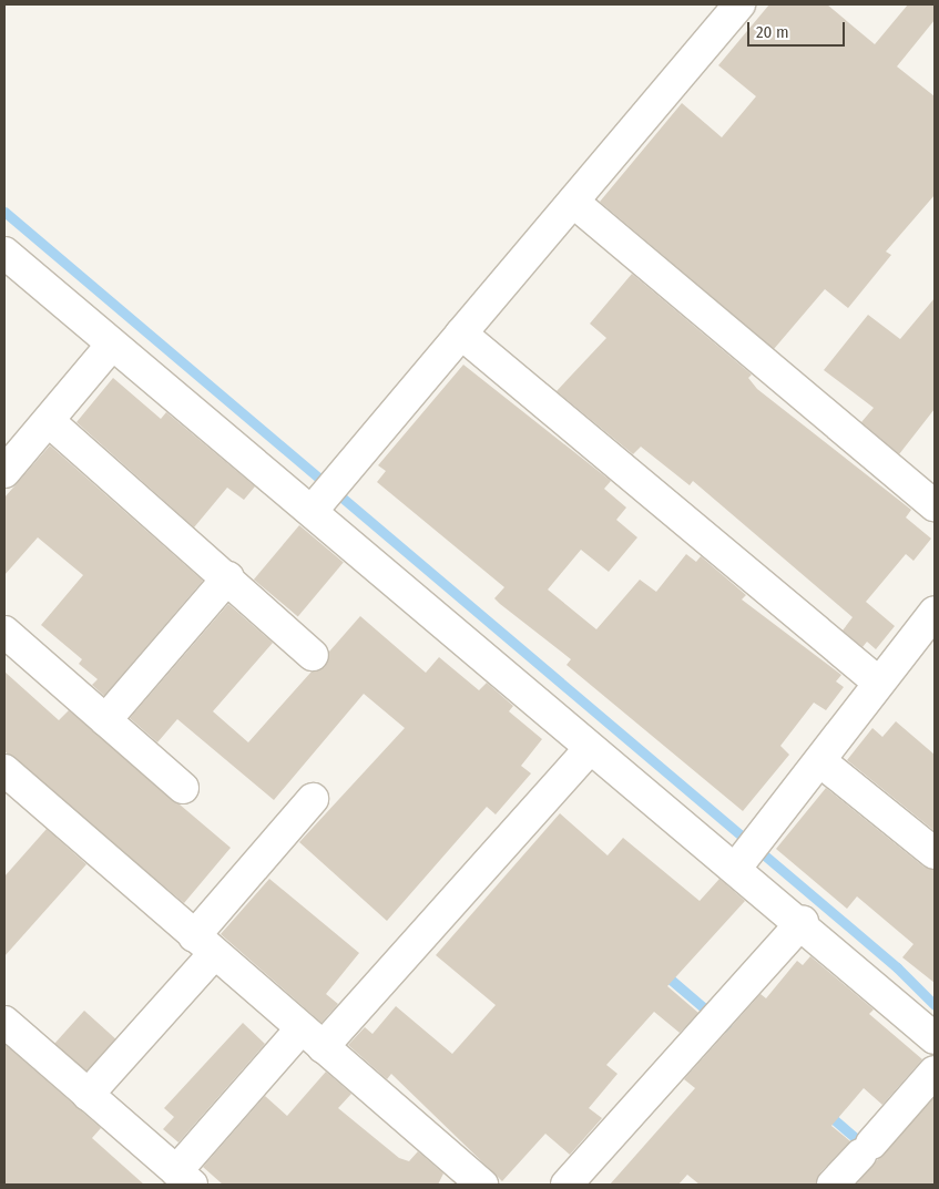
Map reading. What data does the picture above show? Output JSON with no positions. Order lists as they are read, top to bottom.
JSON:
{
  "scale_bar": "20 m"
}
